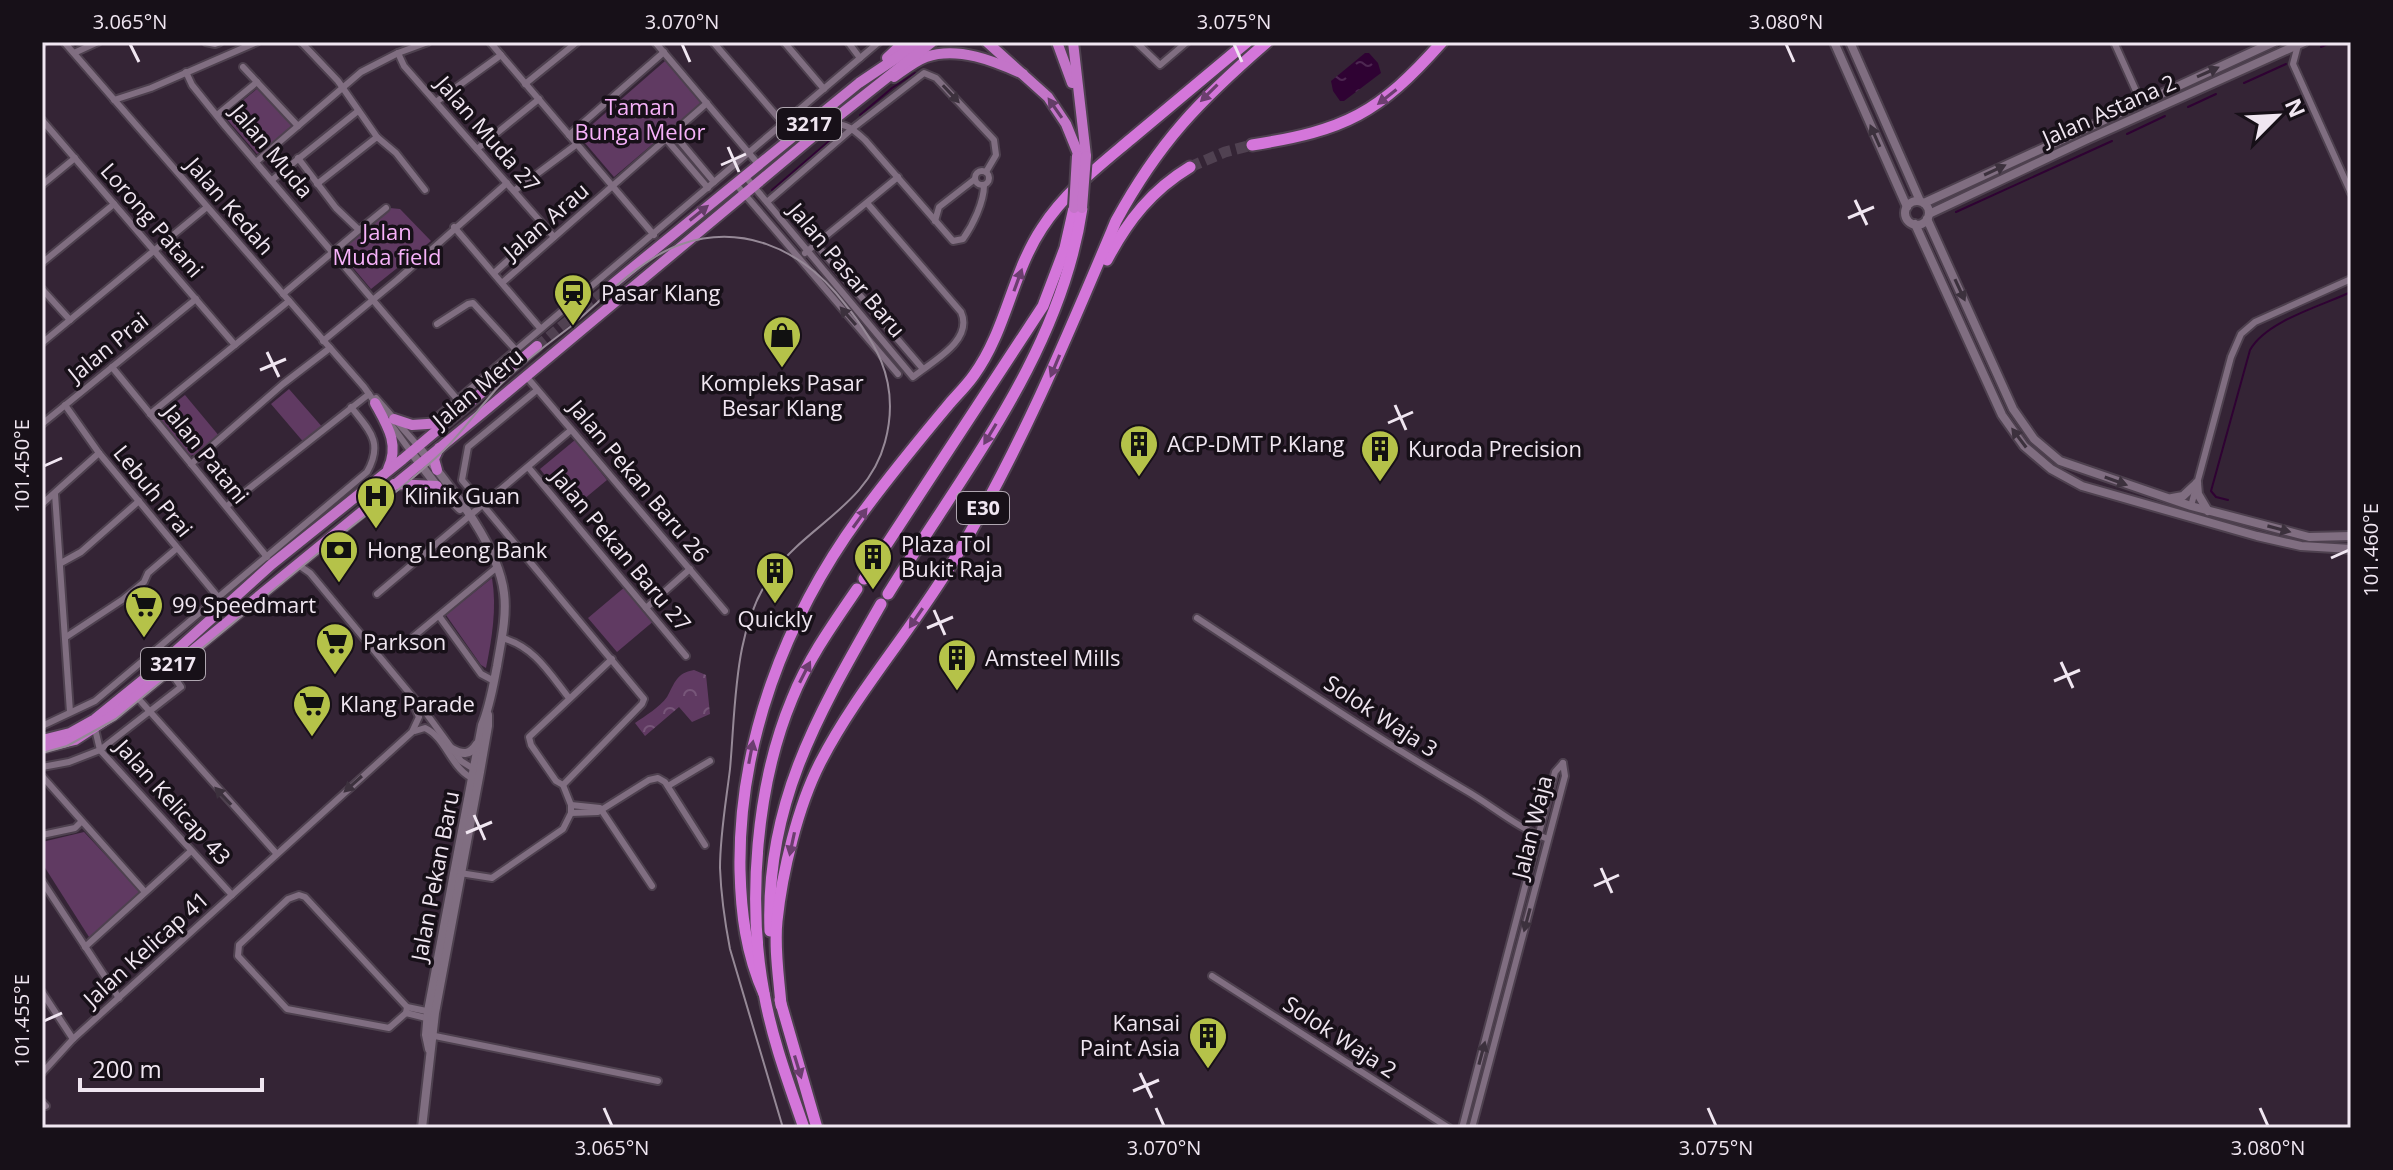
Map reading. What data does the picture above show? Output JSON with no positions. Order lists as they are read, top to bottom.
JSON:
{
  "streets": {
    "highway": ["3217", "Jalan Meru", "E30"],
    "street": [
      "Jalan Astana 2",
      "Jalan Muda 27",
      "Jalan Muda",
      "Jalan Kedah",
      "Lorong Patani",
      "Jalan Arau",
      "Jalan Pasar Baru",
      "Jalan Prai",
      "Jalan Patani",
      "Jalan Pekan Baru 26",
      "Lebuh Prai",
      "Jalan Pekan Baru 27",
      "Solok Waja 3",
      "Jalan Kelicap 43",
      "Jalan Waja",
      "Jalan Pekan Baru",
      "Jalan Kelicap 41",
      "Solok Waja 2"
    ]
  },
  "crossings": [
    ["3217", "Jalan Pasar Baru"],
    ["Jalan Muda 27", "Jalan Arau"],
    ["Lorong Patani", "Jalan Prai"],
    ["Jalan Pasar Baru", "Jalan Meru"],
    ["Jalan Prai", "Jalan Patani"],
    ["Jalan Prai", "Lebuh Prai"],
    ["Jalan Meru", "Jalan Patani"],
    ["Jalan Meru", "Jalan Pekan Baru 26"],
    ["Jalan Meru", "Jalan Kelicap 43"],
    ["Jalan Meru", "Jalan Pekan Baru"],
    ["Solok Waja 3", "Jalan Waja"],
    ["Jalan Kelicap 43", "Jalan Kelicap 41"]
  ],
  "one_way": ["Jalan Kelicap 41"],
  "parks": ["Taman Bunga Melor", "Jalan Muda field"],
  "places": {
    "station": ["Pasar Klang"],
    "shop": ["Kompleks Pasar Besar Klang"],
    "building": [
      "ACP-DMT P.Klang",
      "Kuroda Precision",
      "Plaza Tol Bukit Raja",
      "Quickly",
      "Amsteel Mills",
      "Kansai Paint Asia"
    ],
    "hospital": ["Klinik Guan"],
    "bank": ["Hong Leong Bank"],
    "supermarket": ["99 Speedmart", "Parkson", "Klang Parade"]
  },
  "scale_bar": "200 m",
  "north": "top right",
  "coordinates": [
    "3.065°N",
    "3.070°N",
    "3.075°N",
    "3.080°N",
    "101.450°E",
    "101.460°E",
    "101.455°E"
  ]
}
